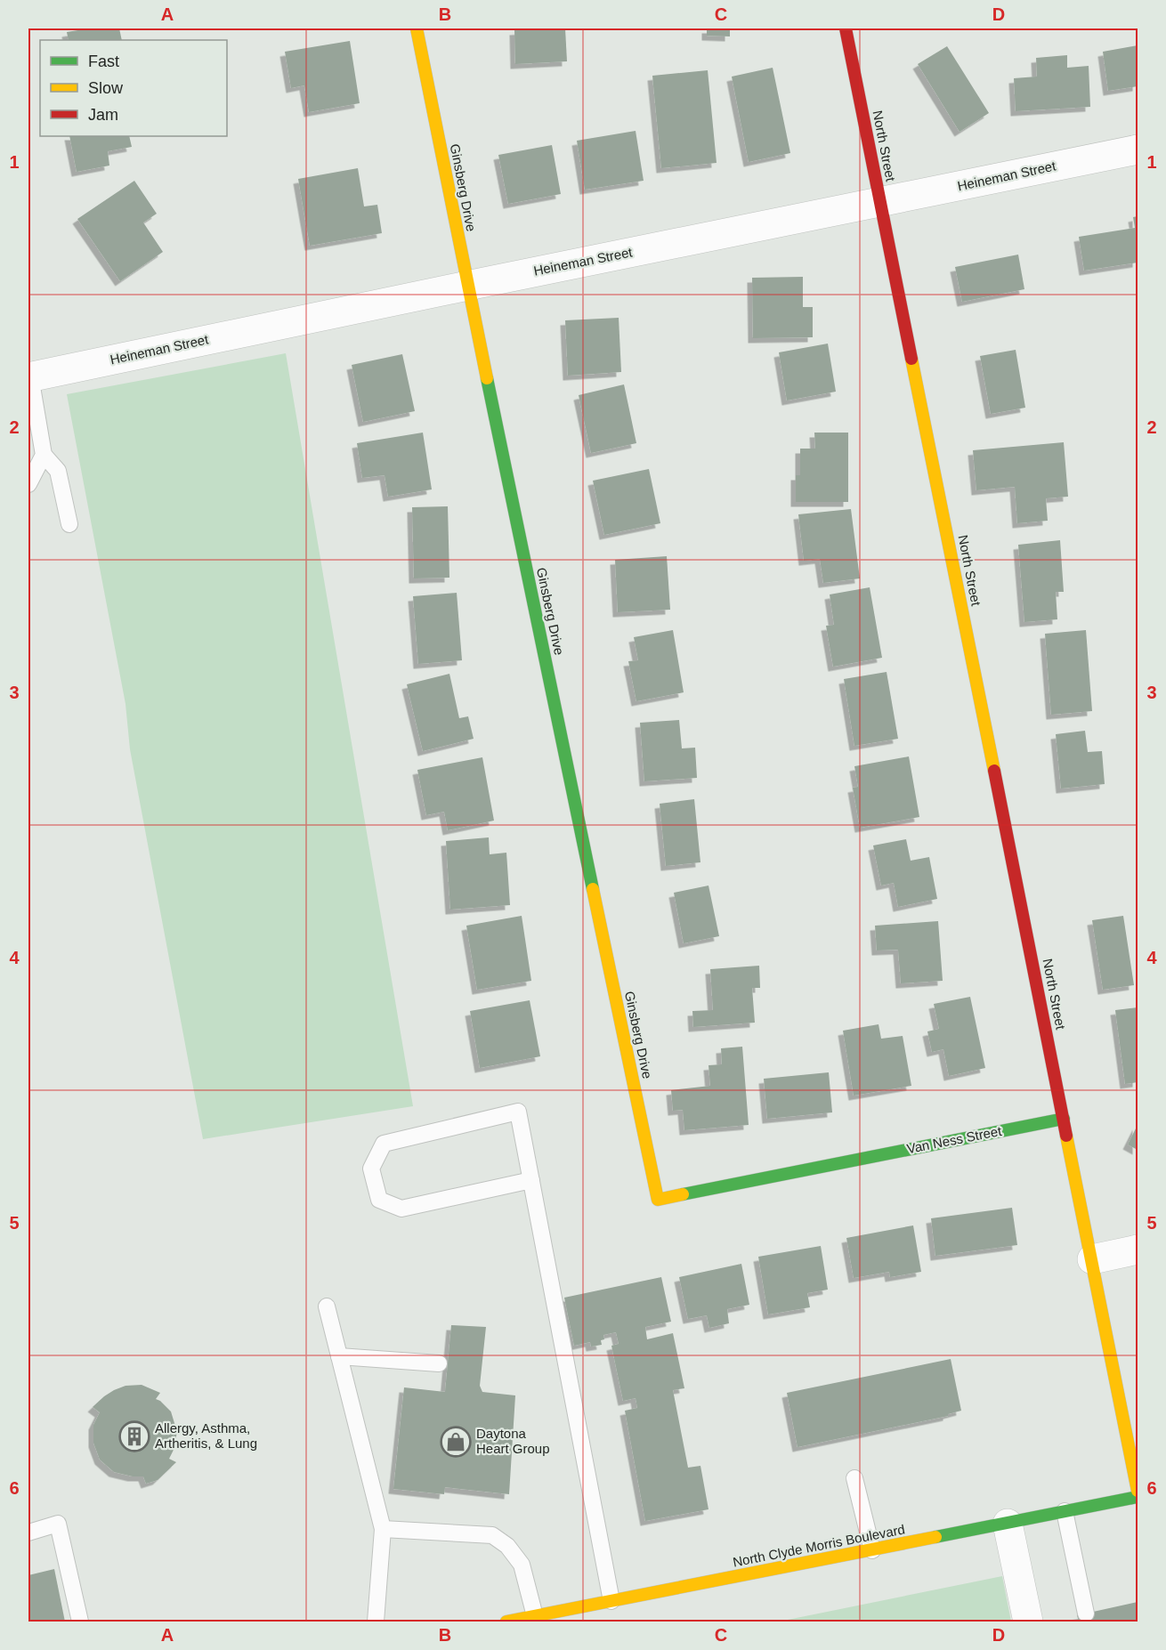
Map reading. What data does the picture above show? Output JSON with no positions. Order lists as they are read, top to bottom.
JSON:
{
  "streets": {
    "street": [
      "North Street",
      "Heineman Street",
      "Ginsberg Drive",
      "Van Ness Street",
      "North Clyde Morris Boulevard"
    ]
  },
  "crossings": [
    ["North Street", "Heineman Street"],
    ["North Street", "Van Ness Street"],
    ["Heineman Street", "Ginsberg Drive"],
    ["Ginsberg Drive", "Van Ness Street"]
  ],
  "places": {
    "building": ["Allergy, Asthma, Artheritis, & Lung"],
    "shop": ["Daytona Heart Group"]
  },
  "legend": ["Fast", "Slow", "Jam"],
  "grid": {
    "columns": [
      "A",
      "B",
      "C",
      "D"
    ],
    "rows": [
      "1",
      "2",
      "3",
      "4",
      "5",
      "6"
    ]
  }
}
